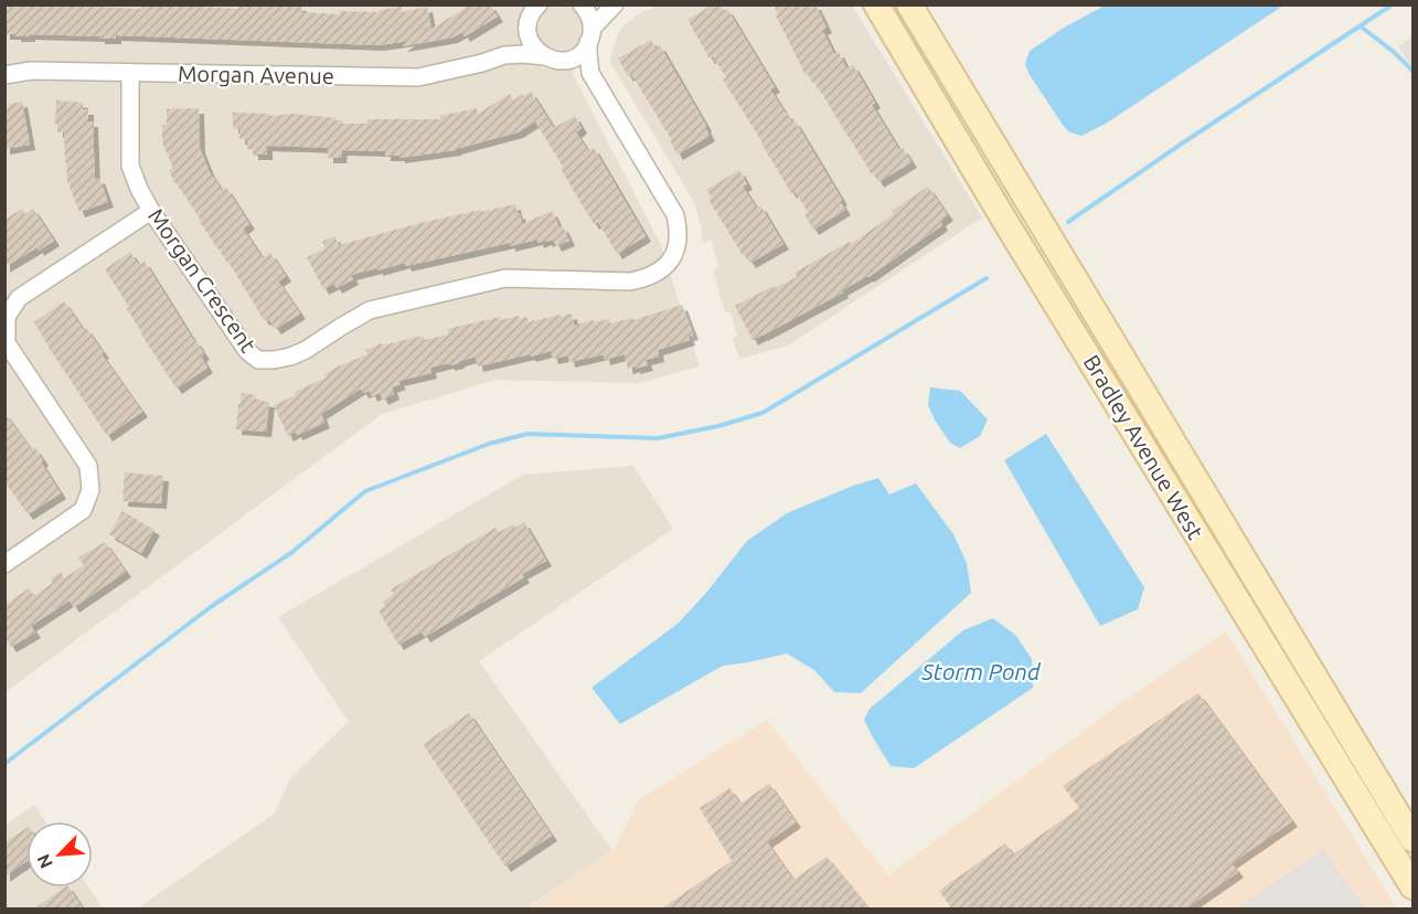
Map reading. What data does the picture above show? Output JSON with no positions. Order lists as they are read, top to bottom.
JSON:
{
  "streets": {
    "main road": ["Bradley Avenue West"],
    "street": ["Morgan Avenue", "Morgan Crescent"]
  },
  "crossings": [
    ["Morgan Avenue", "Morgan Crescent"]
  ],
  "water": ["Storm Pond"],
  "north": "bottom left"
}
